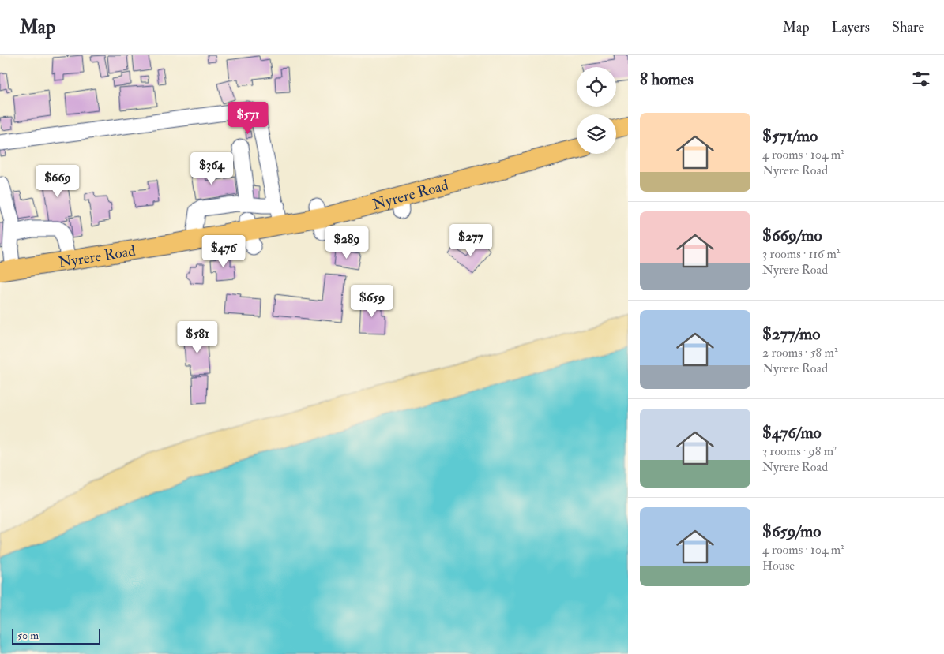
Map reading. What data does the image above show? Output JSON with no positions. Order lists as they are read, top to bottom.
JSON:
{
  "streets": {
    "main road": ["Nyrere Road"]
  },
  "scale_bar": "50 m",
  "page": {
    "header": "Map",
    "nav": ["Map", "Layers", "Share"],
    "heading": "8 homes",
    "price": [
      "$571",
      "$364",
      "$669",
      "$277",
      "$289",
      "$476",
      "$659",
      "$581"
    ],
    "list": [
      {
        "name": "$571/mo",
        "note": "4 rooms · 104 m² · Nyrere Road"
      },
      {
        "name": "$669/mo",
        "note": "3 rooms · 116 m² · Nyrere Road"
      },
      {
        "name": "$277/mo",
        "note": "2 rooms · 58 m² · Nyrere Road"
      },
      {
        "name": "$476/mo",
        "note": "3 rooms · 98 m² · Nyrere Road"
      },
      {
        "name": "$659/mo",
        "note": "4 rooms · 104 m² · House"
      }
    ],
    "scale": "50 m"
  }
}
